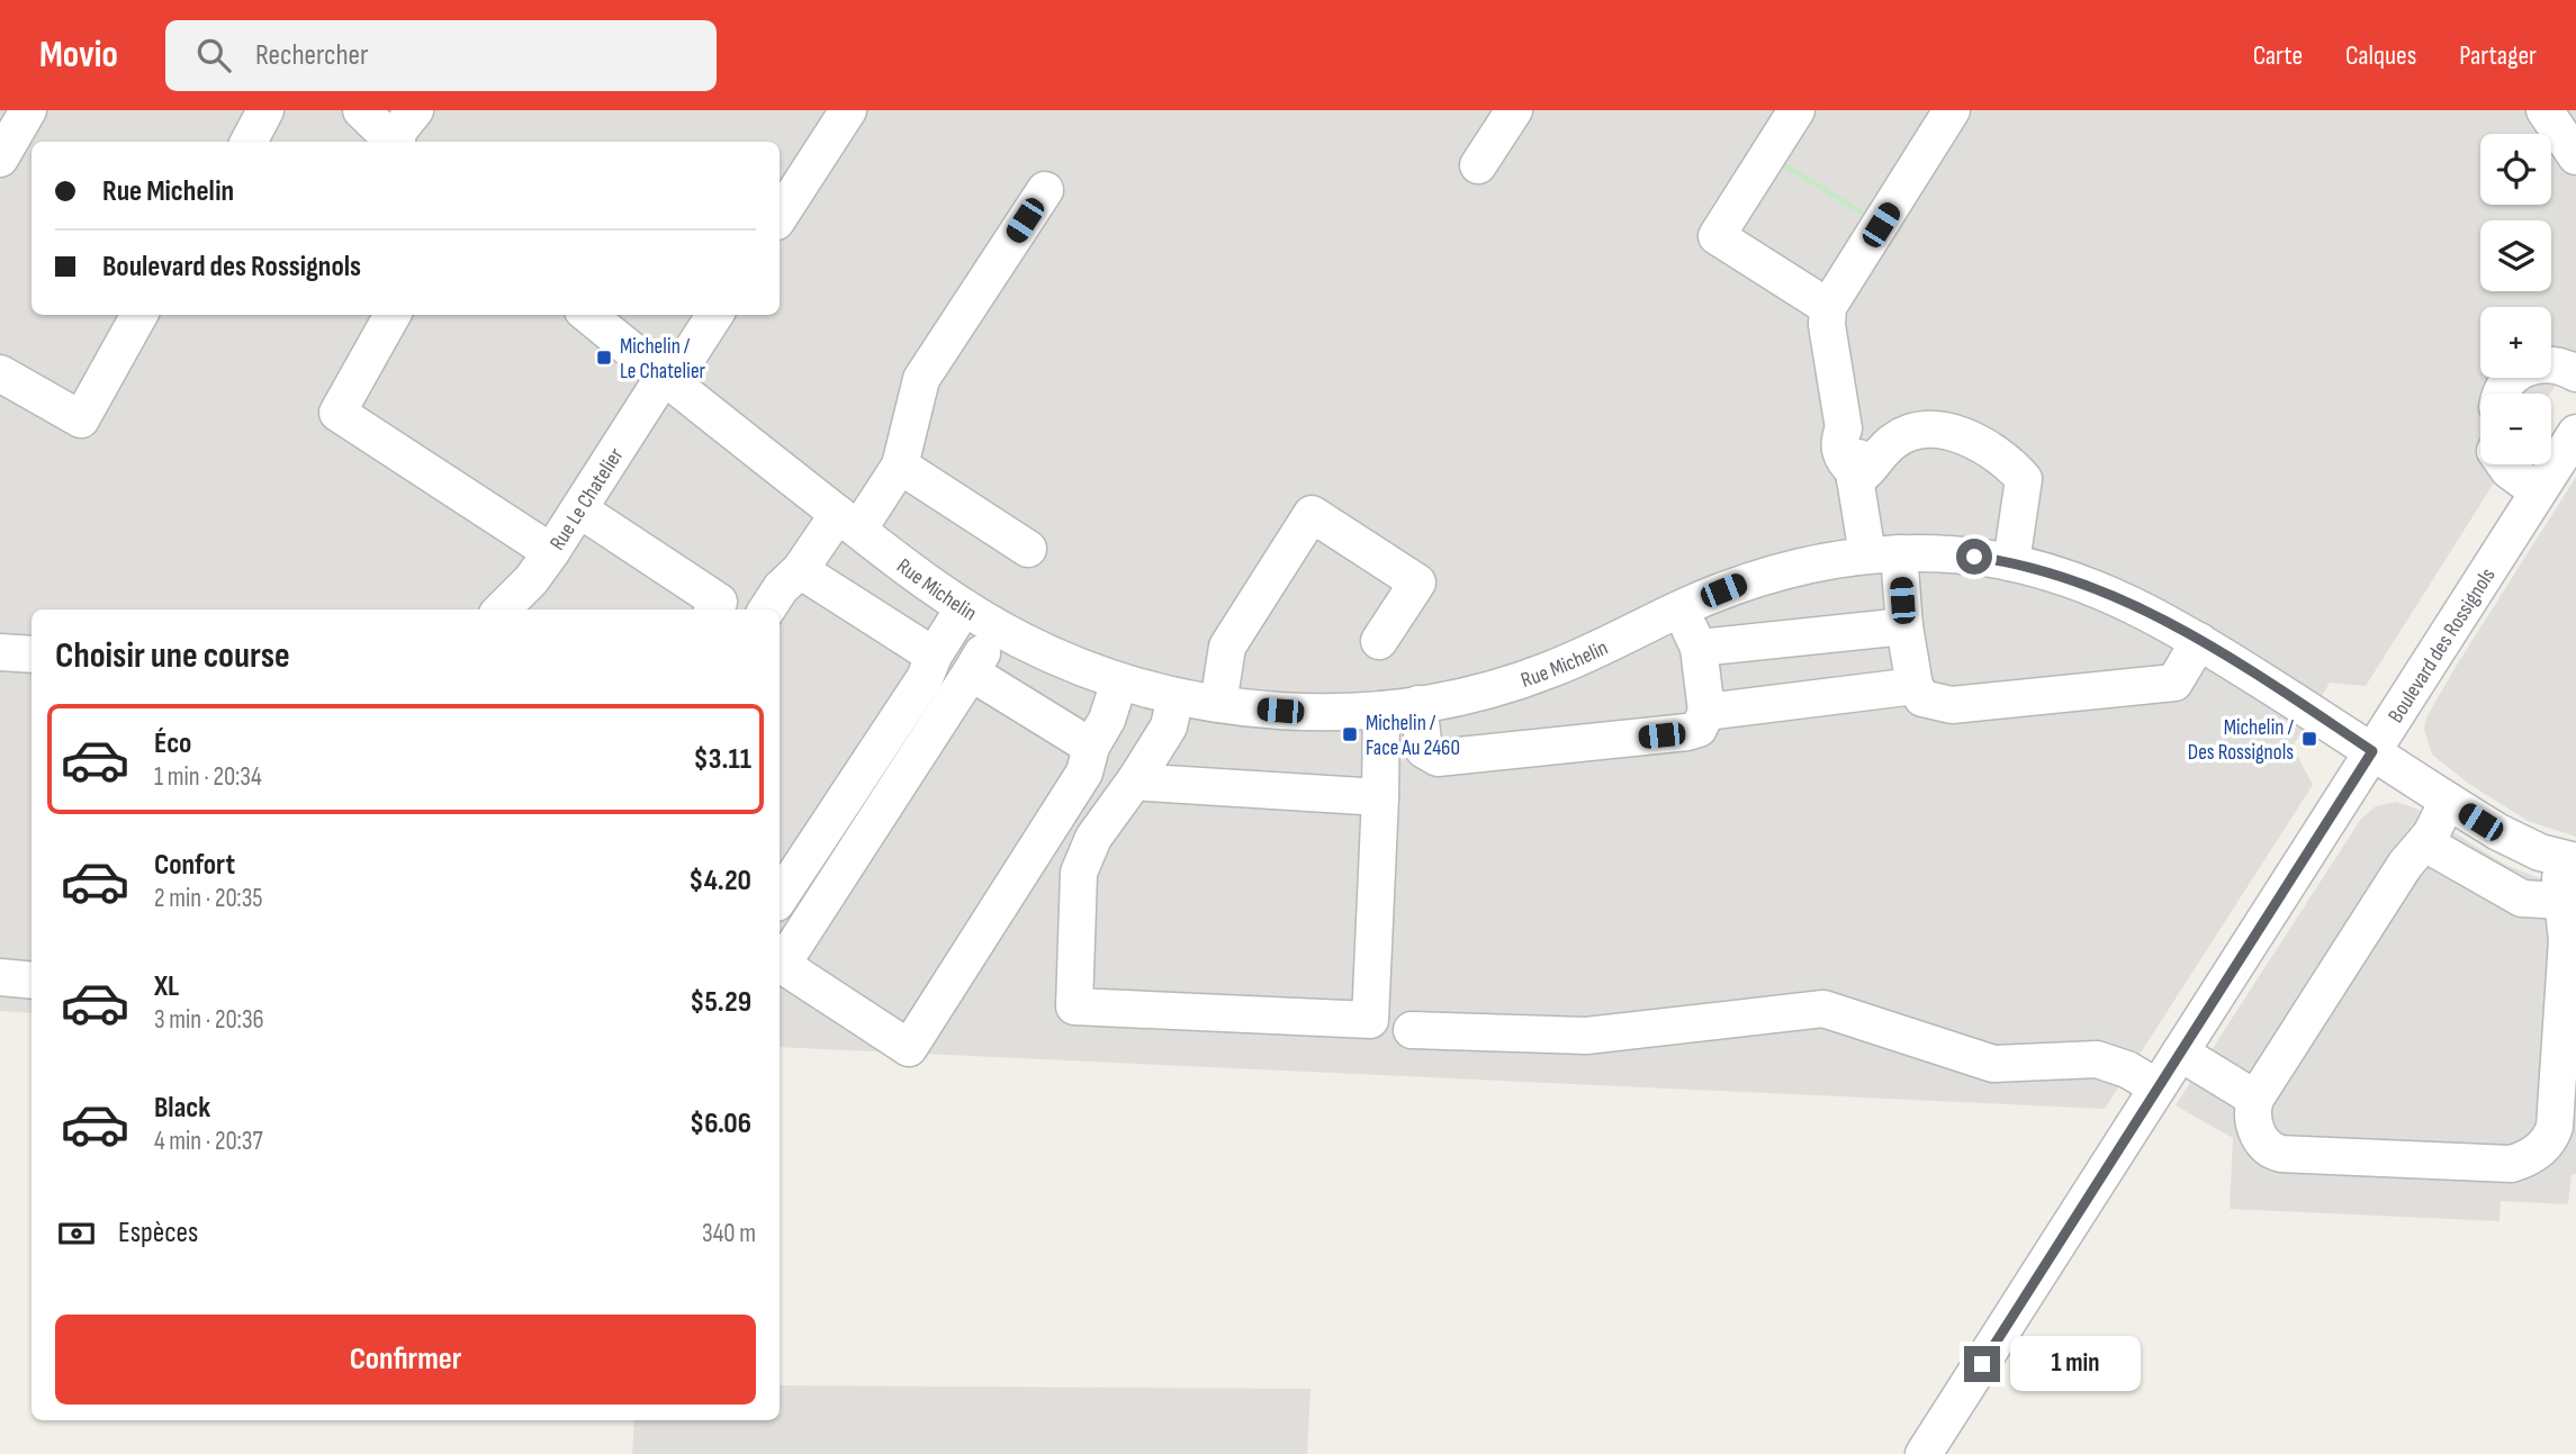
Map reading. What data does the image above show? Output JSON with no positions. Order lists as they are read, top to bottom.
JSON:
{
  "streets": {
    "street": ["Rue Le Chatelier", "Rue Michelin", "Boulevard des Rossignols"]
  },
  "crossings": [
    ["Rue Le Chatelier", "Rue Michelin"],
    ["Rue Michelin", "Boulevard des Rossignols"]
  ],
  "places": {
    "transit": ["Michelin / Le Chatelier", "Michelin / Face Au 2460", "Michelin / Des Rossignols"]
  },
  "page": {
    "header": "Movio",
    "search": "Rechercher",
    "nav": ["Carte", "Calques", "Partager"],
    "map_buttons": ["+", "−"],
    "banner": ["Rue Michelin", "Boulevard des Rossignols"],
    "heading": "Choisir une course",
    "list": [
      {
        "name": "Éco",
        "note": "1 min · 20:34",
        "value": "$3.11"
      },
      {
        "name": "Confort",
        "note": "2 min · 20:35",
        "value": "$4.20"
      },
      {
        "name": "XL",
        "note": "3 min · 20:36",
        "value": "$5.29"
      },
      {
        "name": "Black",
        "note": "4 min · 20:37",
        "value": "$6.06"
      }
    ],
    "pay": ["Espèces", "340 m"],
    "buttons": "Confirmer",
    "bubble": "1 min"
  }
}
